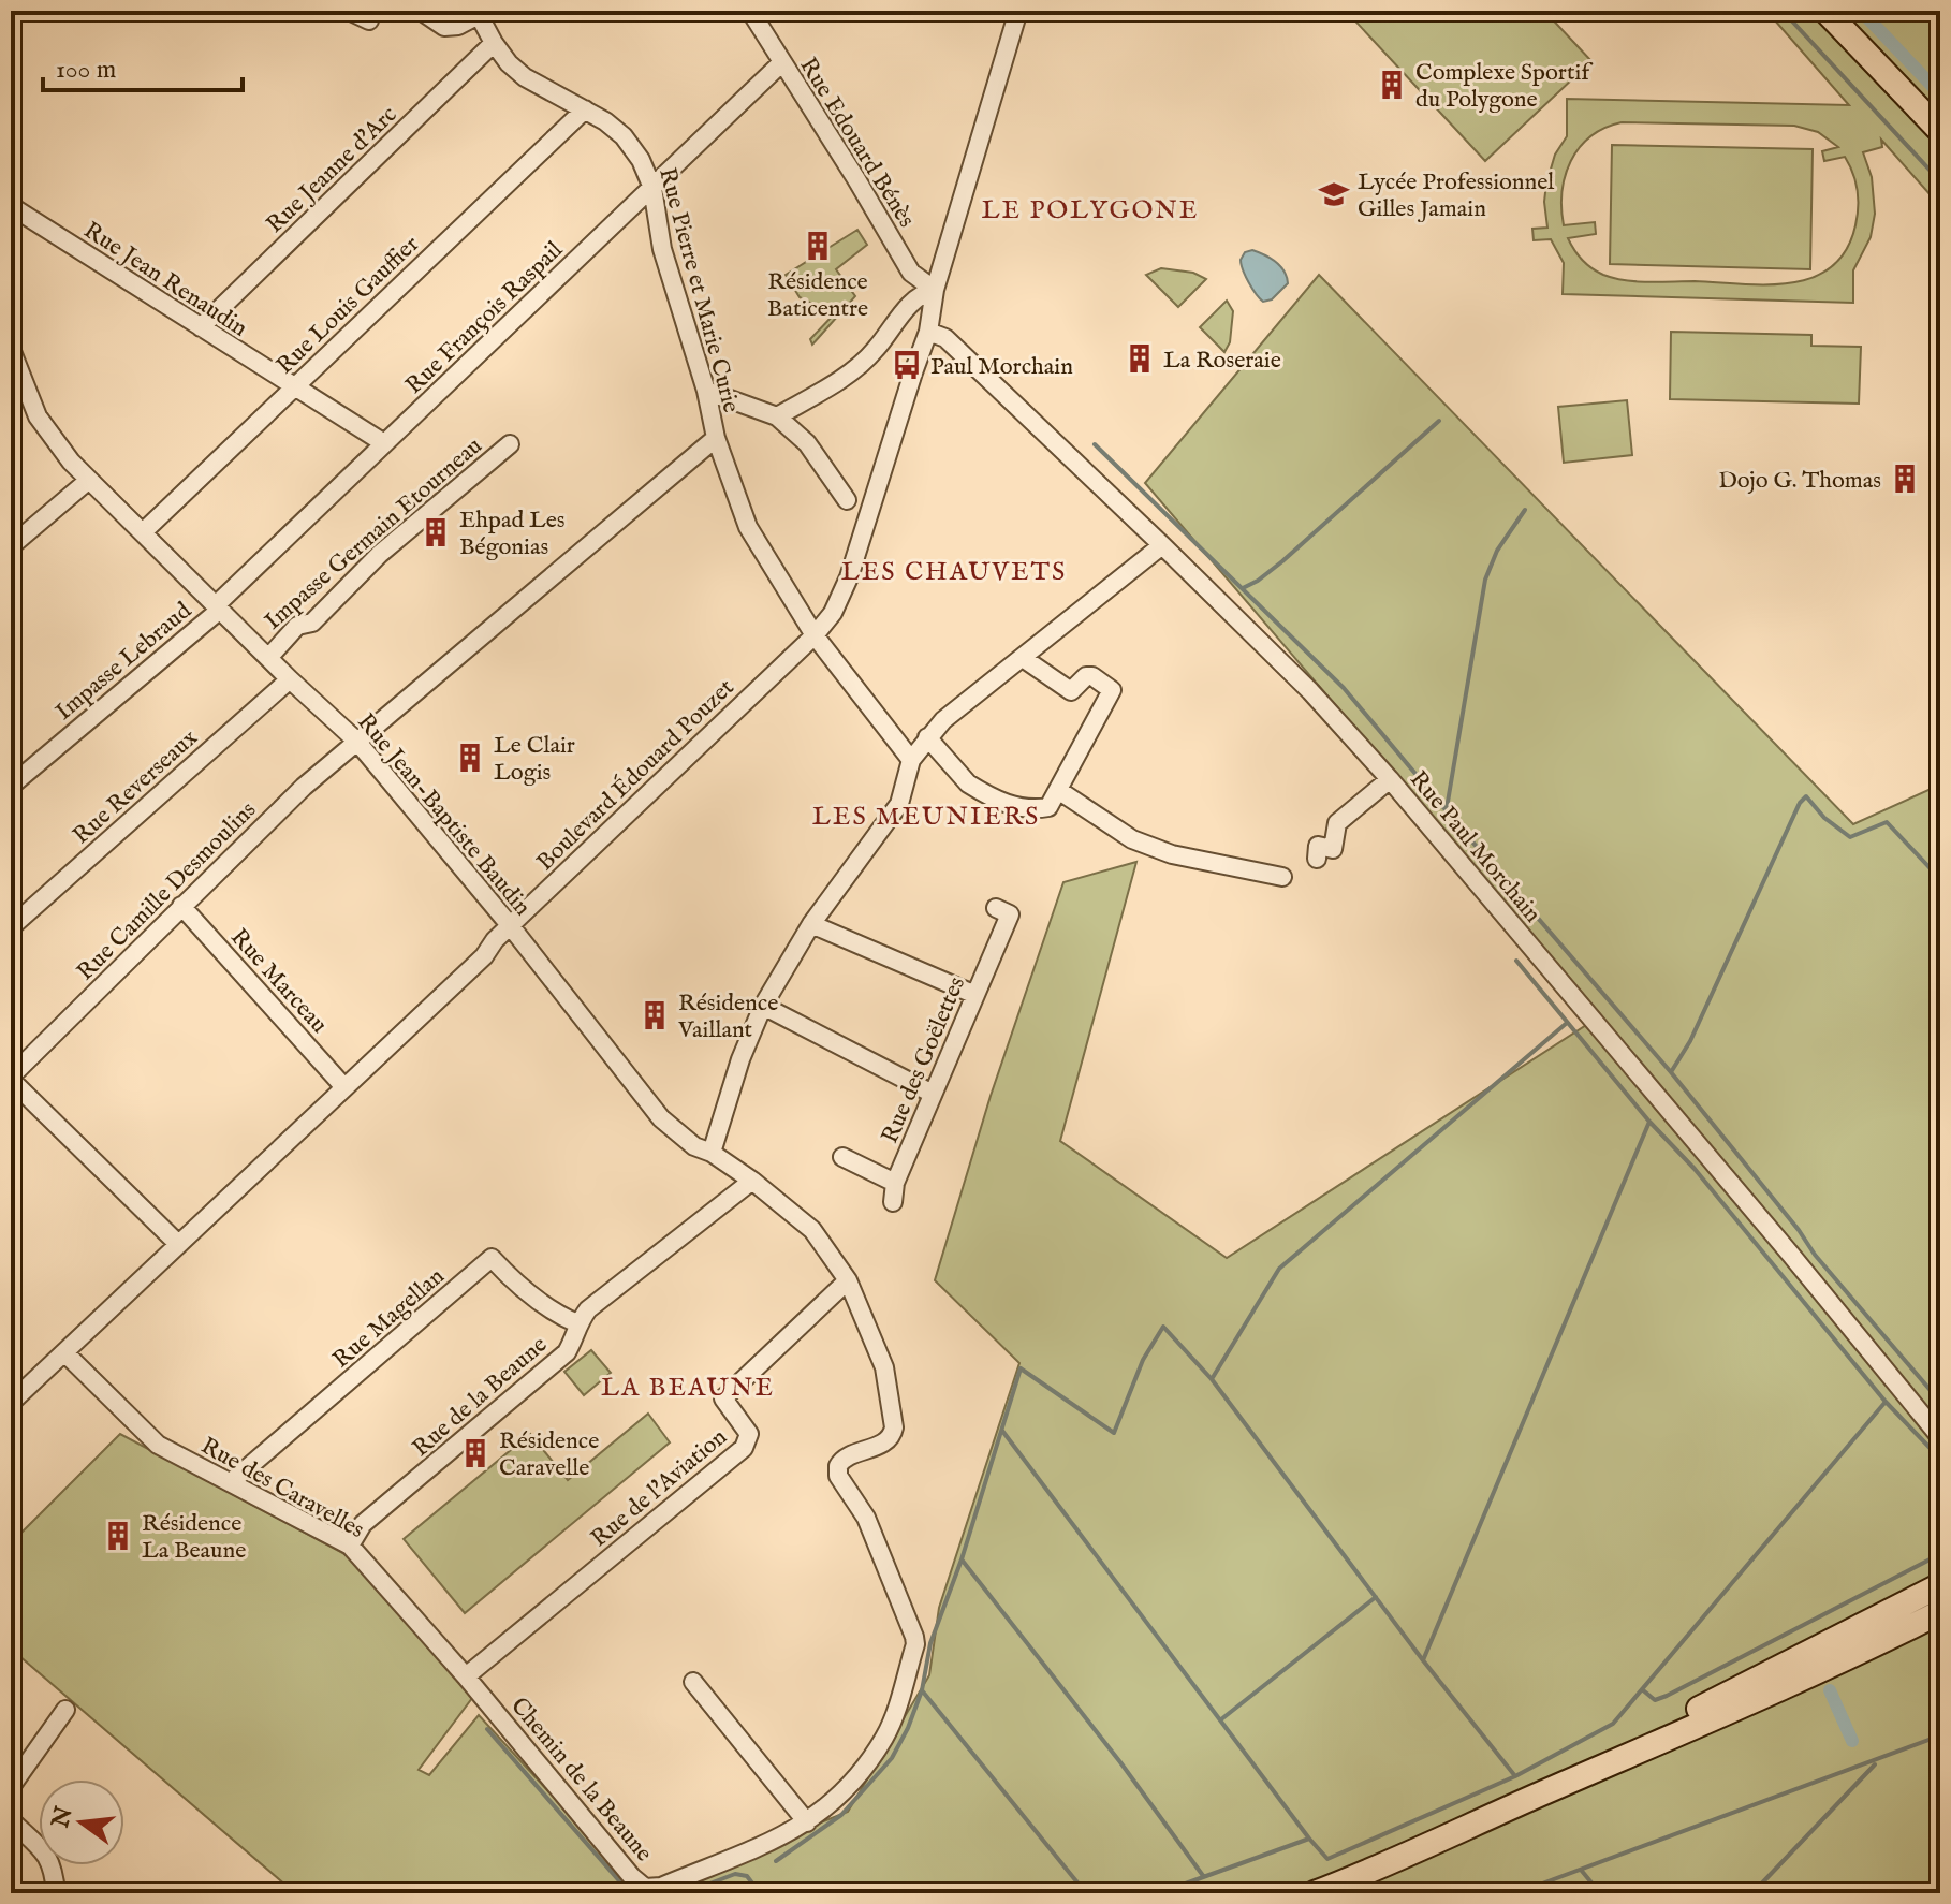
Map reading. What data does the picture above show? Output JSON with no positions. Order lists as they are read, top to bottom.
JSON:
{
  "streets": {
    "street": [
      "Rue Edouard Bénès",
      "Rue Jeanne d'Arc",
      "Rue Jean Renaudin",
      "Rue Pierre et Marie Curie",
      "Rue Louis Gauffier",
      "Rue François Raspail",
      "Impasse Germain Etourneau",
      "Impasse Lebraud",
      "Boulevard Édouard Pouzet",
      "Rue Reverseaux",
      "Rue Jean-Baptiste Baudin",
      "Rue Paul Morchain",
      "Rue Camille Desmoulins",
      "Rue Marceau",
      "Rue des Goëlettes",
      "Rue Magellan",
      "Rue de la Beaune",
      "Rue des Caravelles",
      "Rue de l'Aviation",
      "Chemin de la Beaune"
    ]
  },
  "crossings": [
    ["Rue Edouard Bénès", "Rue François Raspail"],
    ["Rue Edouard Bénès", "Boulevard Édouard Pouzet"],
    ["Rue Jeanne d'Arc", "Rue Jean Renaudin"],
    ["Rue Jeanne d'Arc", "Rue Pierre et Marie Curie"],
    ["Rue Jean Renaudin", "Rue Louis Gauffier"],
    ["Rue Jean Renaudin", "Rue François Raspail"],
    ["Rue Pierre et Marie Curie", "Rue Louis Gauffier"],
    ["Rue Pierre et Marie Curie", "Rue François Raspail"],
    ["Rue Pierre et Marie Curie", "Boulevard Édouard Pouzet"],
    ["Rue Pierre et Marie Curie", "Rue Camille Desmoulins"],
    ["Rue Louis Gauffier", "Rue Jean-Baptiste Baudin"],
    ["Rue François Raspail", "Impasse Lebraud"],
    ["Rue François Raspail", "Rue Jean-Baptiste Baudin"],
    ["Impasse Germain Etourneau", "Rue Jean-Baptiste Baudin"],
    ["Impasse Lebraud", "Rue Jean-Baptiste Baudin"],
    ["Boulevard Édouard Pouzet", "Rue Jean-Baptiste Baudin"],
    ["Boulevard Édouard Pouzet", "Rue Paul Morchain"],
    ["Boulevard Édouard Pouzet", "Rue Marceau"],
    ["Boulevard Édouard Pouzet", "Rue des Caravelles"],
    ["Rue Reverseaux", "Rue Jean-Baptiste Baudin"],
    ["Rue Jean-Baptiste Baudin", "Rue Camille Desmoulins"],
    ["Rue Jean-Baptiste Baudin", "Rue de la Beaune"],
    ["Rue Jean-Baptiste Baudin", "Rue de l'Aviation"],
    ["Rue Jean-Baptiste Baudin", "Chemin de la Beaune"],
    ["Rue Camille Desmoulins", "Rue Marceau"],
    ["Rue Magellan", "Rue de la Beaune"],
    ["Rue Magellan", "Rue des Caravelles"],
    ["Rue de la Beaune", "Rue des Caravelles"],
    ["Rue des Caravelles", "Rue de l'Aviation"],
    ["Rue des Caravelles", "Chemin de la Beaune"],
    ["Rue de l'Aviation", "Chemin de la Beaune"]
  ],
  "districts": [
    "LE POLYGONE",
    "LES CHAUVETS",
    "LES MEUNIERS",
    "LA BEAUNE"
  ],
  "places": {
    "building": [
      "Complexe Sportif du Polygone",
      "Résidence Baticentre",
      "La Roseraie",
      "Dojo G. Thomas",
      "Ehpad Les Bégonias",
      "Le Clair Logis",
      "Résidence Vaillant",
      "Résidence Caravelle",
      "Résidence La Beaune"
    ],
    "school or university": ["Lycée Professionnel Gilles Jamain"],
    "bus stop": ["Paul Morchain"]
  },
  "scale_bar": "100 m",
  "north": "left"
}
